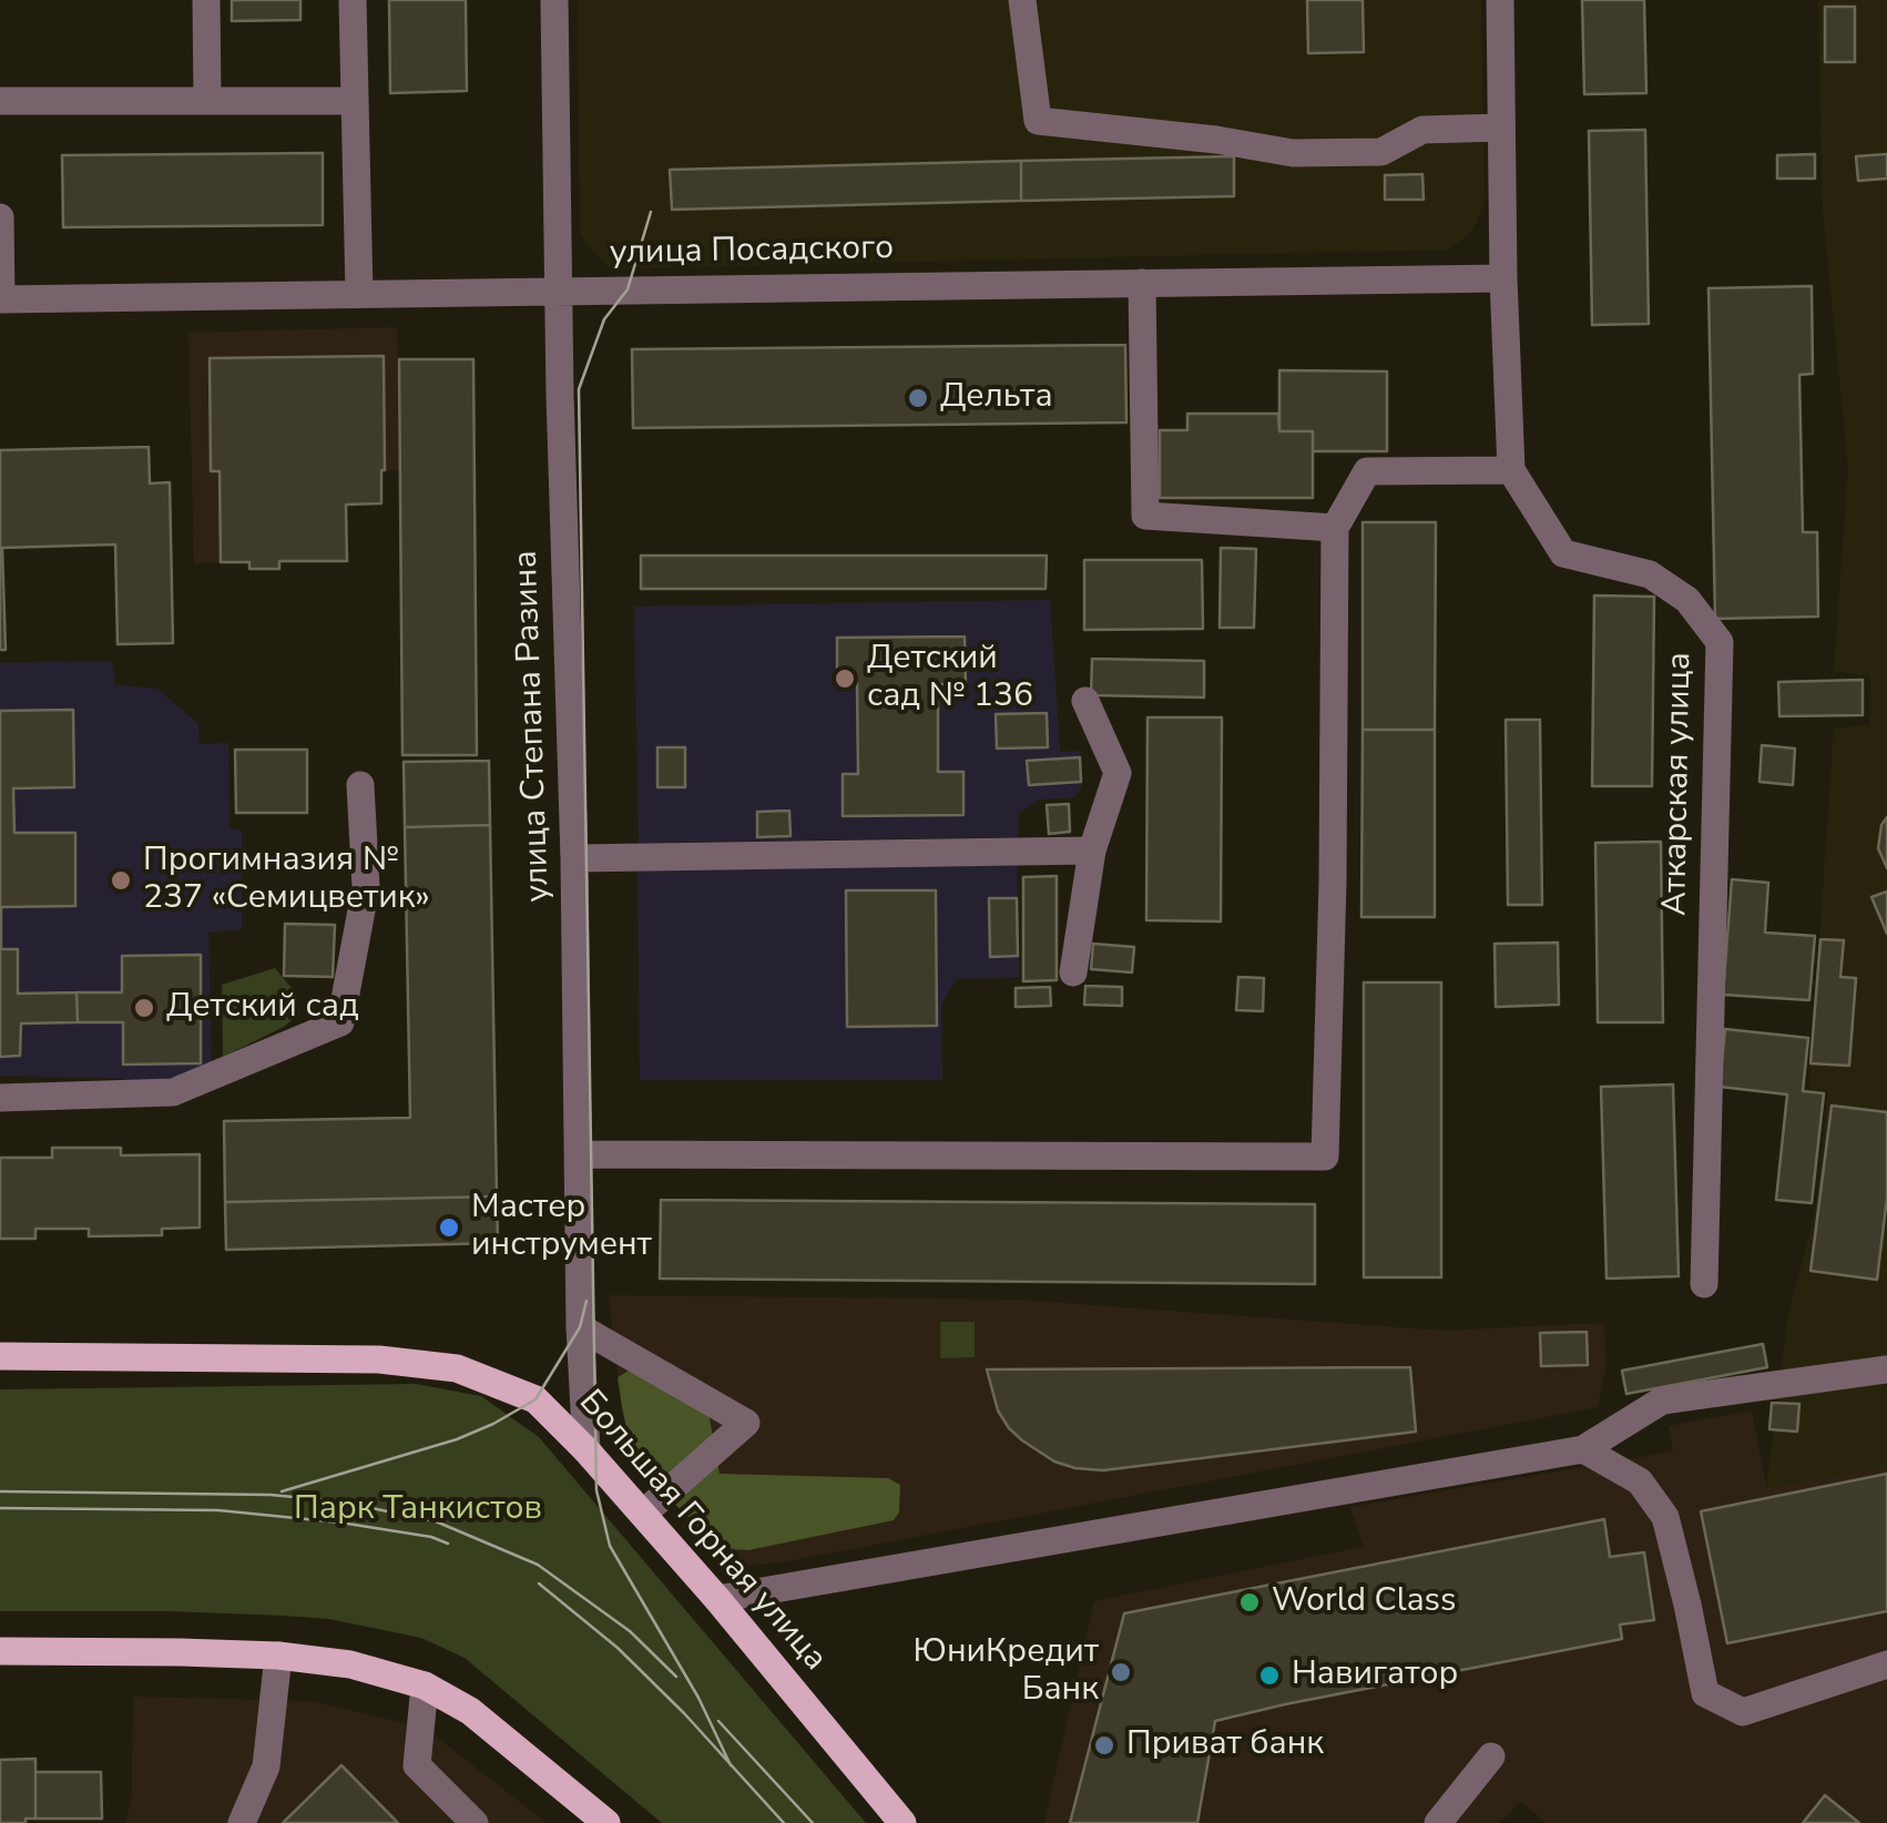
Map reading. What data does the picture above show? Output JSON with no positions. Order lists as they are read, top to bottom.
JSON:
{
  "streets": {
    "main road": ["Большая Горная улица"],
    "street": ["улица Посадского", "улица Степана Разина", "Аткарская улица"]
  },
  "crossings": [
    ["улица Посадского", "улица Степана Разина"],
    ["улица Посадского", "Аткарская улица"],
    ["улица Степана Разина", "Большая Горная улица"]
  ],
  "parks": ["Парк Танкистов"],
  "places": [
    "Дельта",
    "Детский сад № 136",
    "Прогимназия № 237 «Семицветик»",
    "Детский сад",
    "Мастер инструмент",
    "World Class",
    "ЮниКредит Банк",
    "Навигатор",
    "Приват банк"
  ]
}
